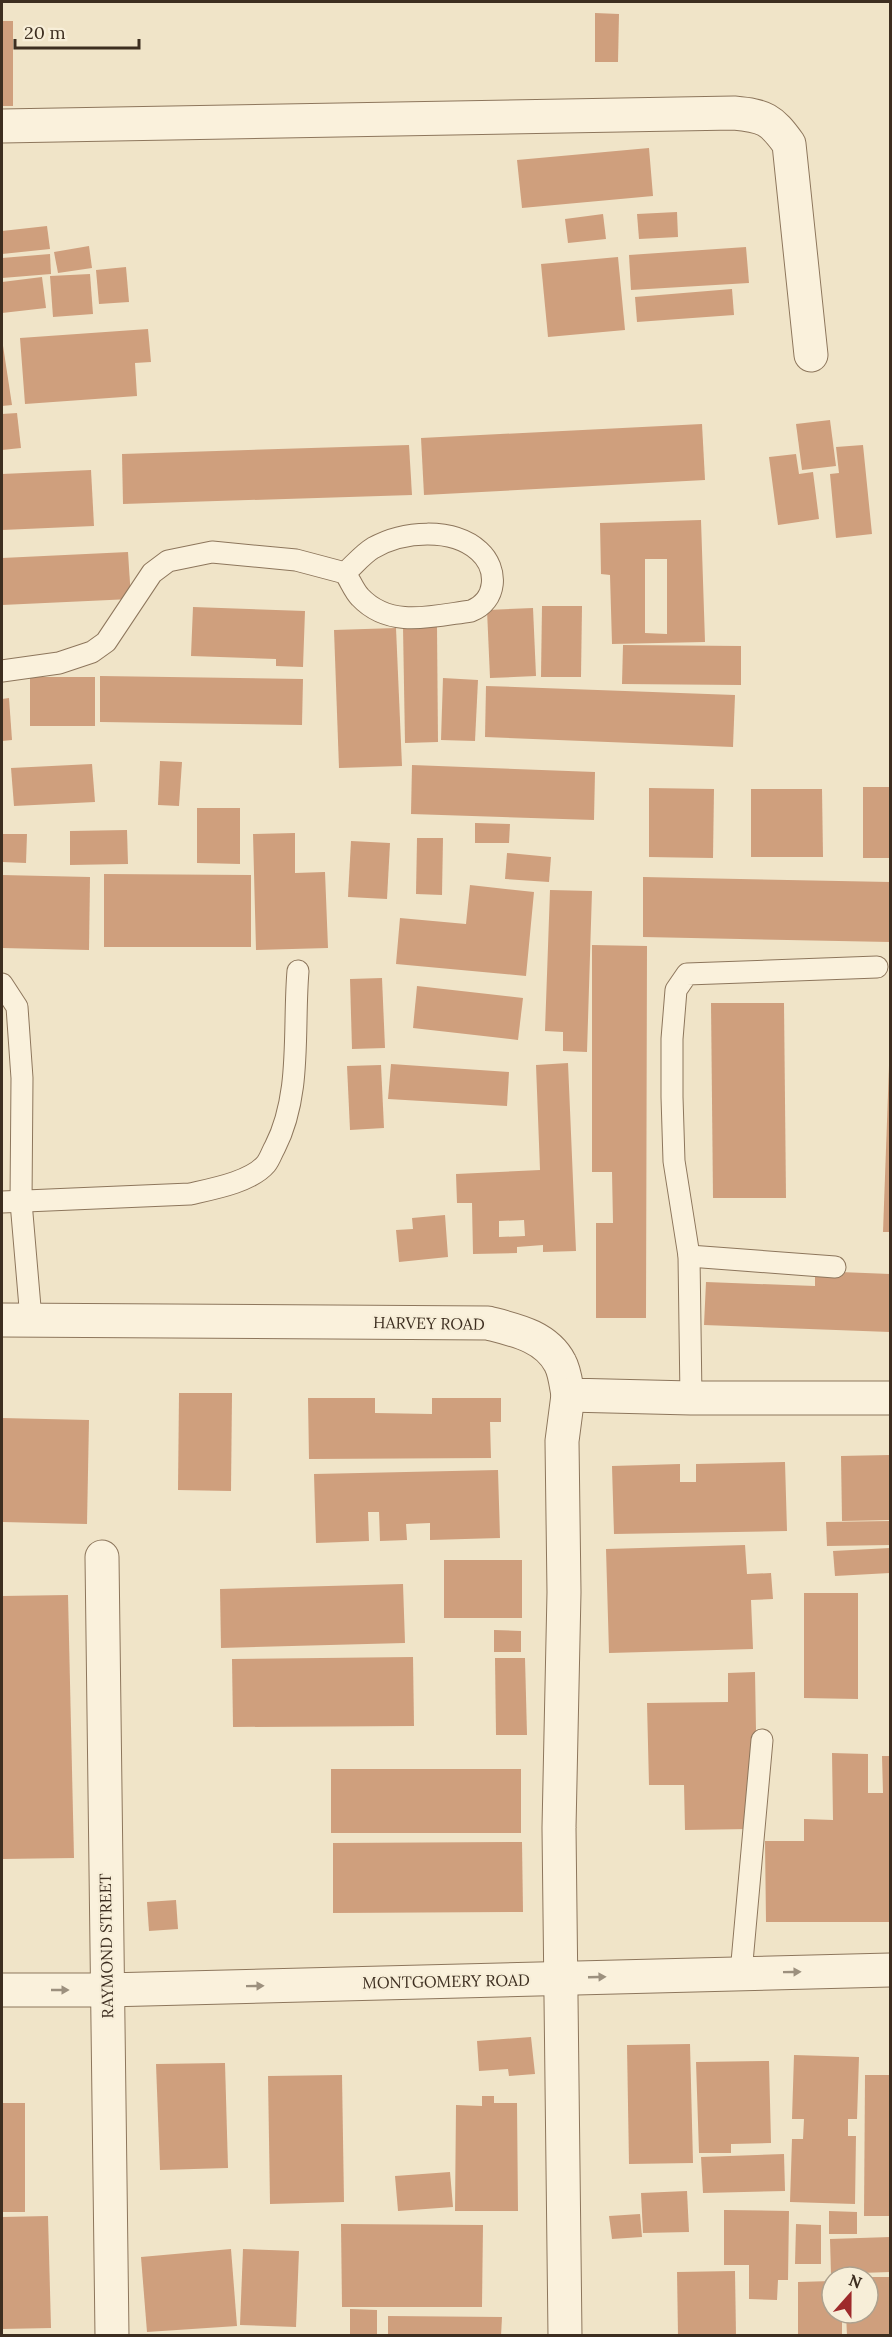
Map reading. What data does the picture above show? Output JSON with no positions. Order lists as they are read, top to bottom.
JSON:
{
  "streets": {
    "street": ["HARVEY ROAD", "RAYMOND STREET", "MONTGOMERY ROAD"]
  },
  "crossings": [
    ["RAYMOND STREET", "MONTGOMERY ROAD"]
  ],
  "one_way": ["MONTGOMERY ROAD"],
  "scale_bar": "20 m",
  "north": "top"
}
